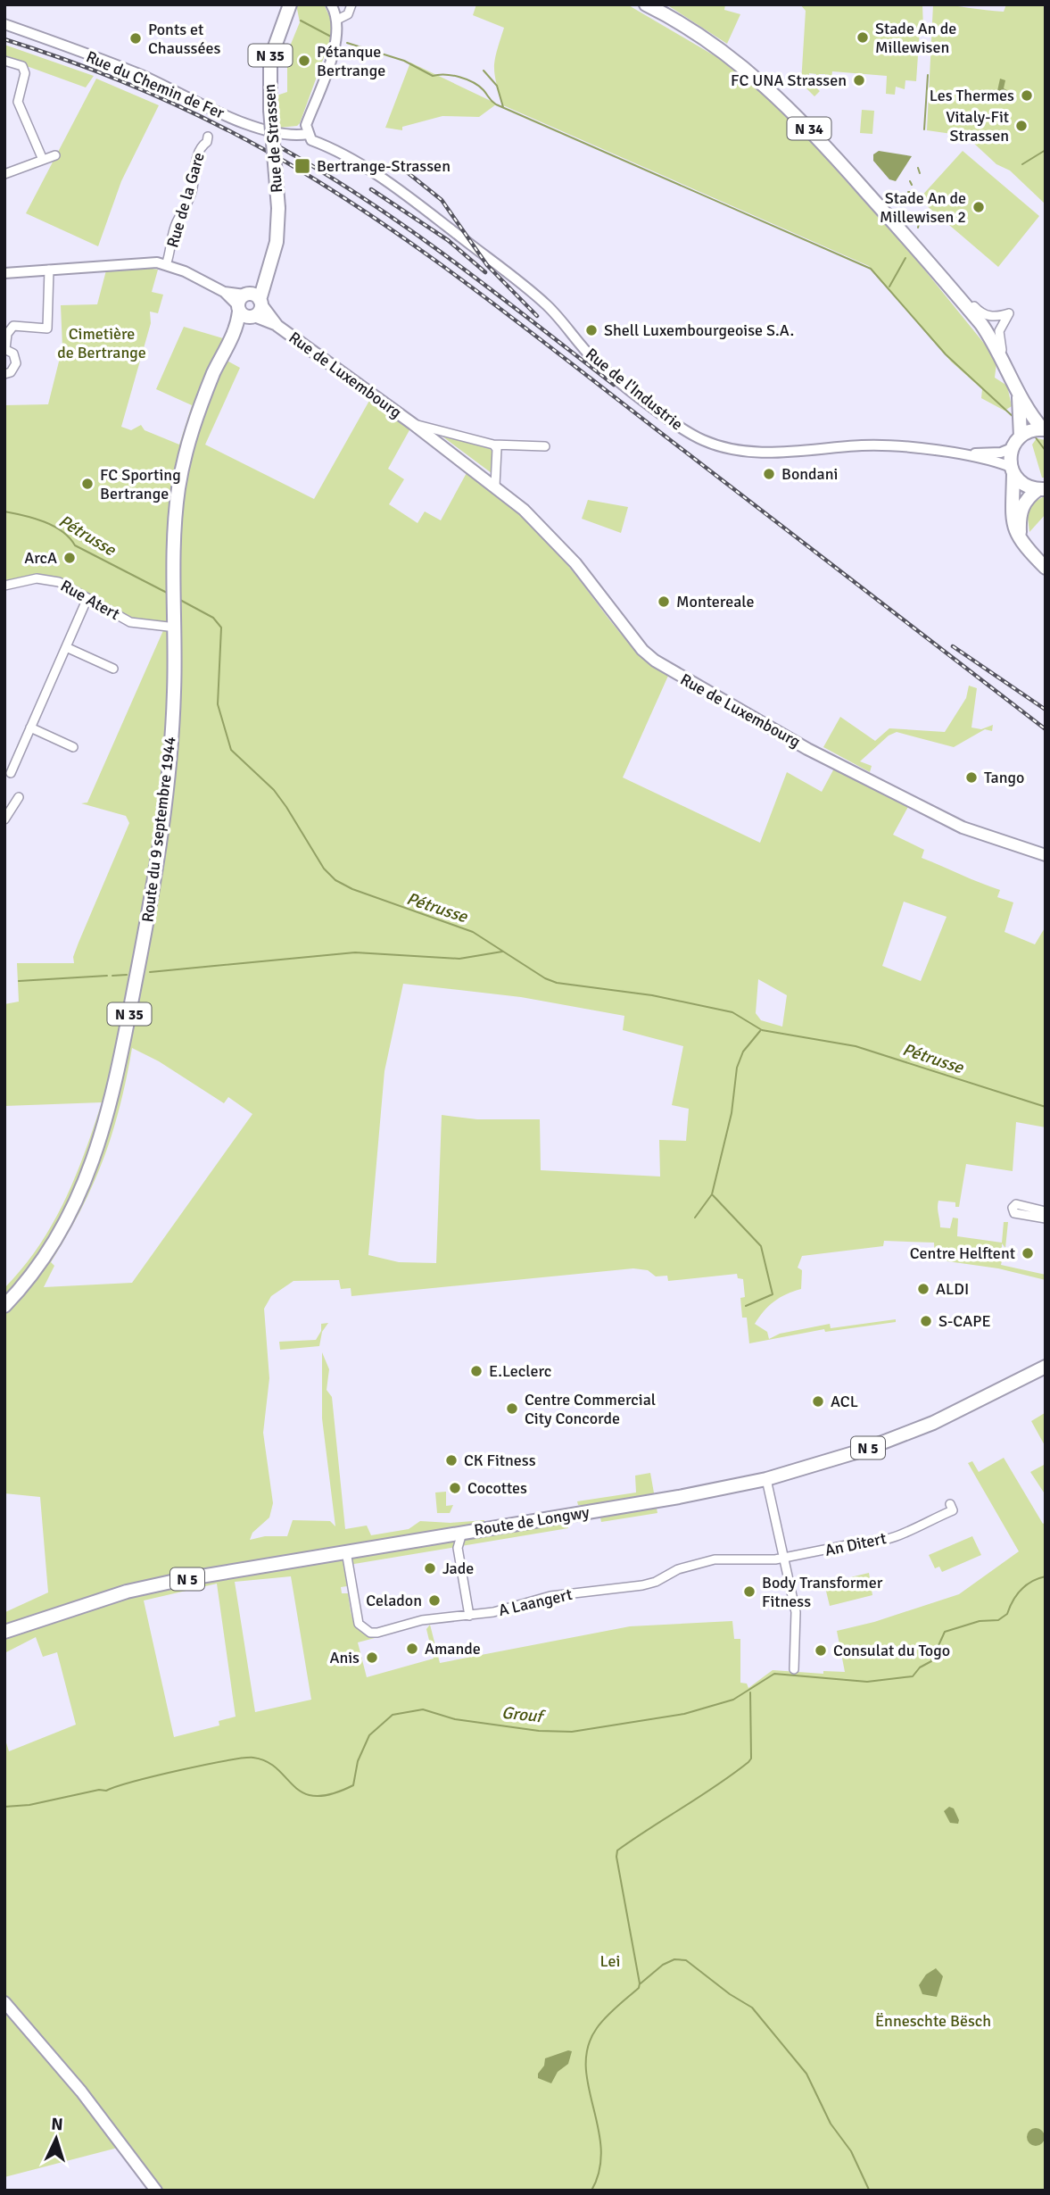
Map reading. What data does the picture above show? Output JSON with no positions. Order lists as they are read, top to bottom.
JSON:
{
  "streets": {
    "main road": [
      "N 35",
      "N 34",
      "Rue de Strassen",
      "Rue de Luxembourg",
      "Route du 9 septembre 1944",
      "N 5",
      "Route de Longwy"
    ],
    "street": [
      "Rue du Chemin de Fer",
      "Rue de la Gare",
      "Rue de l'Industrie",
      "Rue Atert",
      "An Ditert",
      "A Laangert"
    ]
  },
  "crossings": [
    ["Rue du Chemin de Fer", "Rue de l'Industrie"],
    ["Rue de Strassen", "Rue de Luxembourg"],
    ["Rue de Strassen", "Route du 9 septembre 1944"],
    ["Rue de la Gare", "Rue de Luxembourg"],
    ["Rue de Luxembourg", "Route du 9 septembre 1944"],
    ["Rue Atert", "Route du 9 septembre 1944"],
    ["Route de Longwy", "A Laangert"],
    ["An Ditert", "A Laangert"]
  ],
  "water": ["Pétrusse", "Grouf"],
  "parks": ["Cimetière de Bertrange", "Lei", "Ënneschte Bësch"],
  "places": {
    "other": [
      "Stade An de Millewisen",
      "Ponts et Chaussées",
      "Pétanque Bertrange",
      "FC UNA Strassen",
      "Les Thermes",
      "Vitaly-Fit Strassen",
      "Stade An de Millewisen 2",
      "Shell Luxembourgeoise S.A.",
      "Bondani",
      "FC Sporting Bertrange",
      "ArcA",
      "Montereale",
      "Tango",
      "Centre Helftent",
      "ALDI",
      "S-CAPE",
      "E.Leclerc",
      "ACL",
      "Centre Commercial City Concorde",
      "CK Fitness",
      "Cocottes",
      "Jade",
      "Body Transformer Fitness",
      "Celadon",
      "Amande",
      "Consulat du Togo",
      "Anis"
    ],
    "transit": ["Bertrange-Strassen"]
  },
  "north": "top"
}
